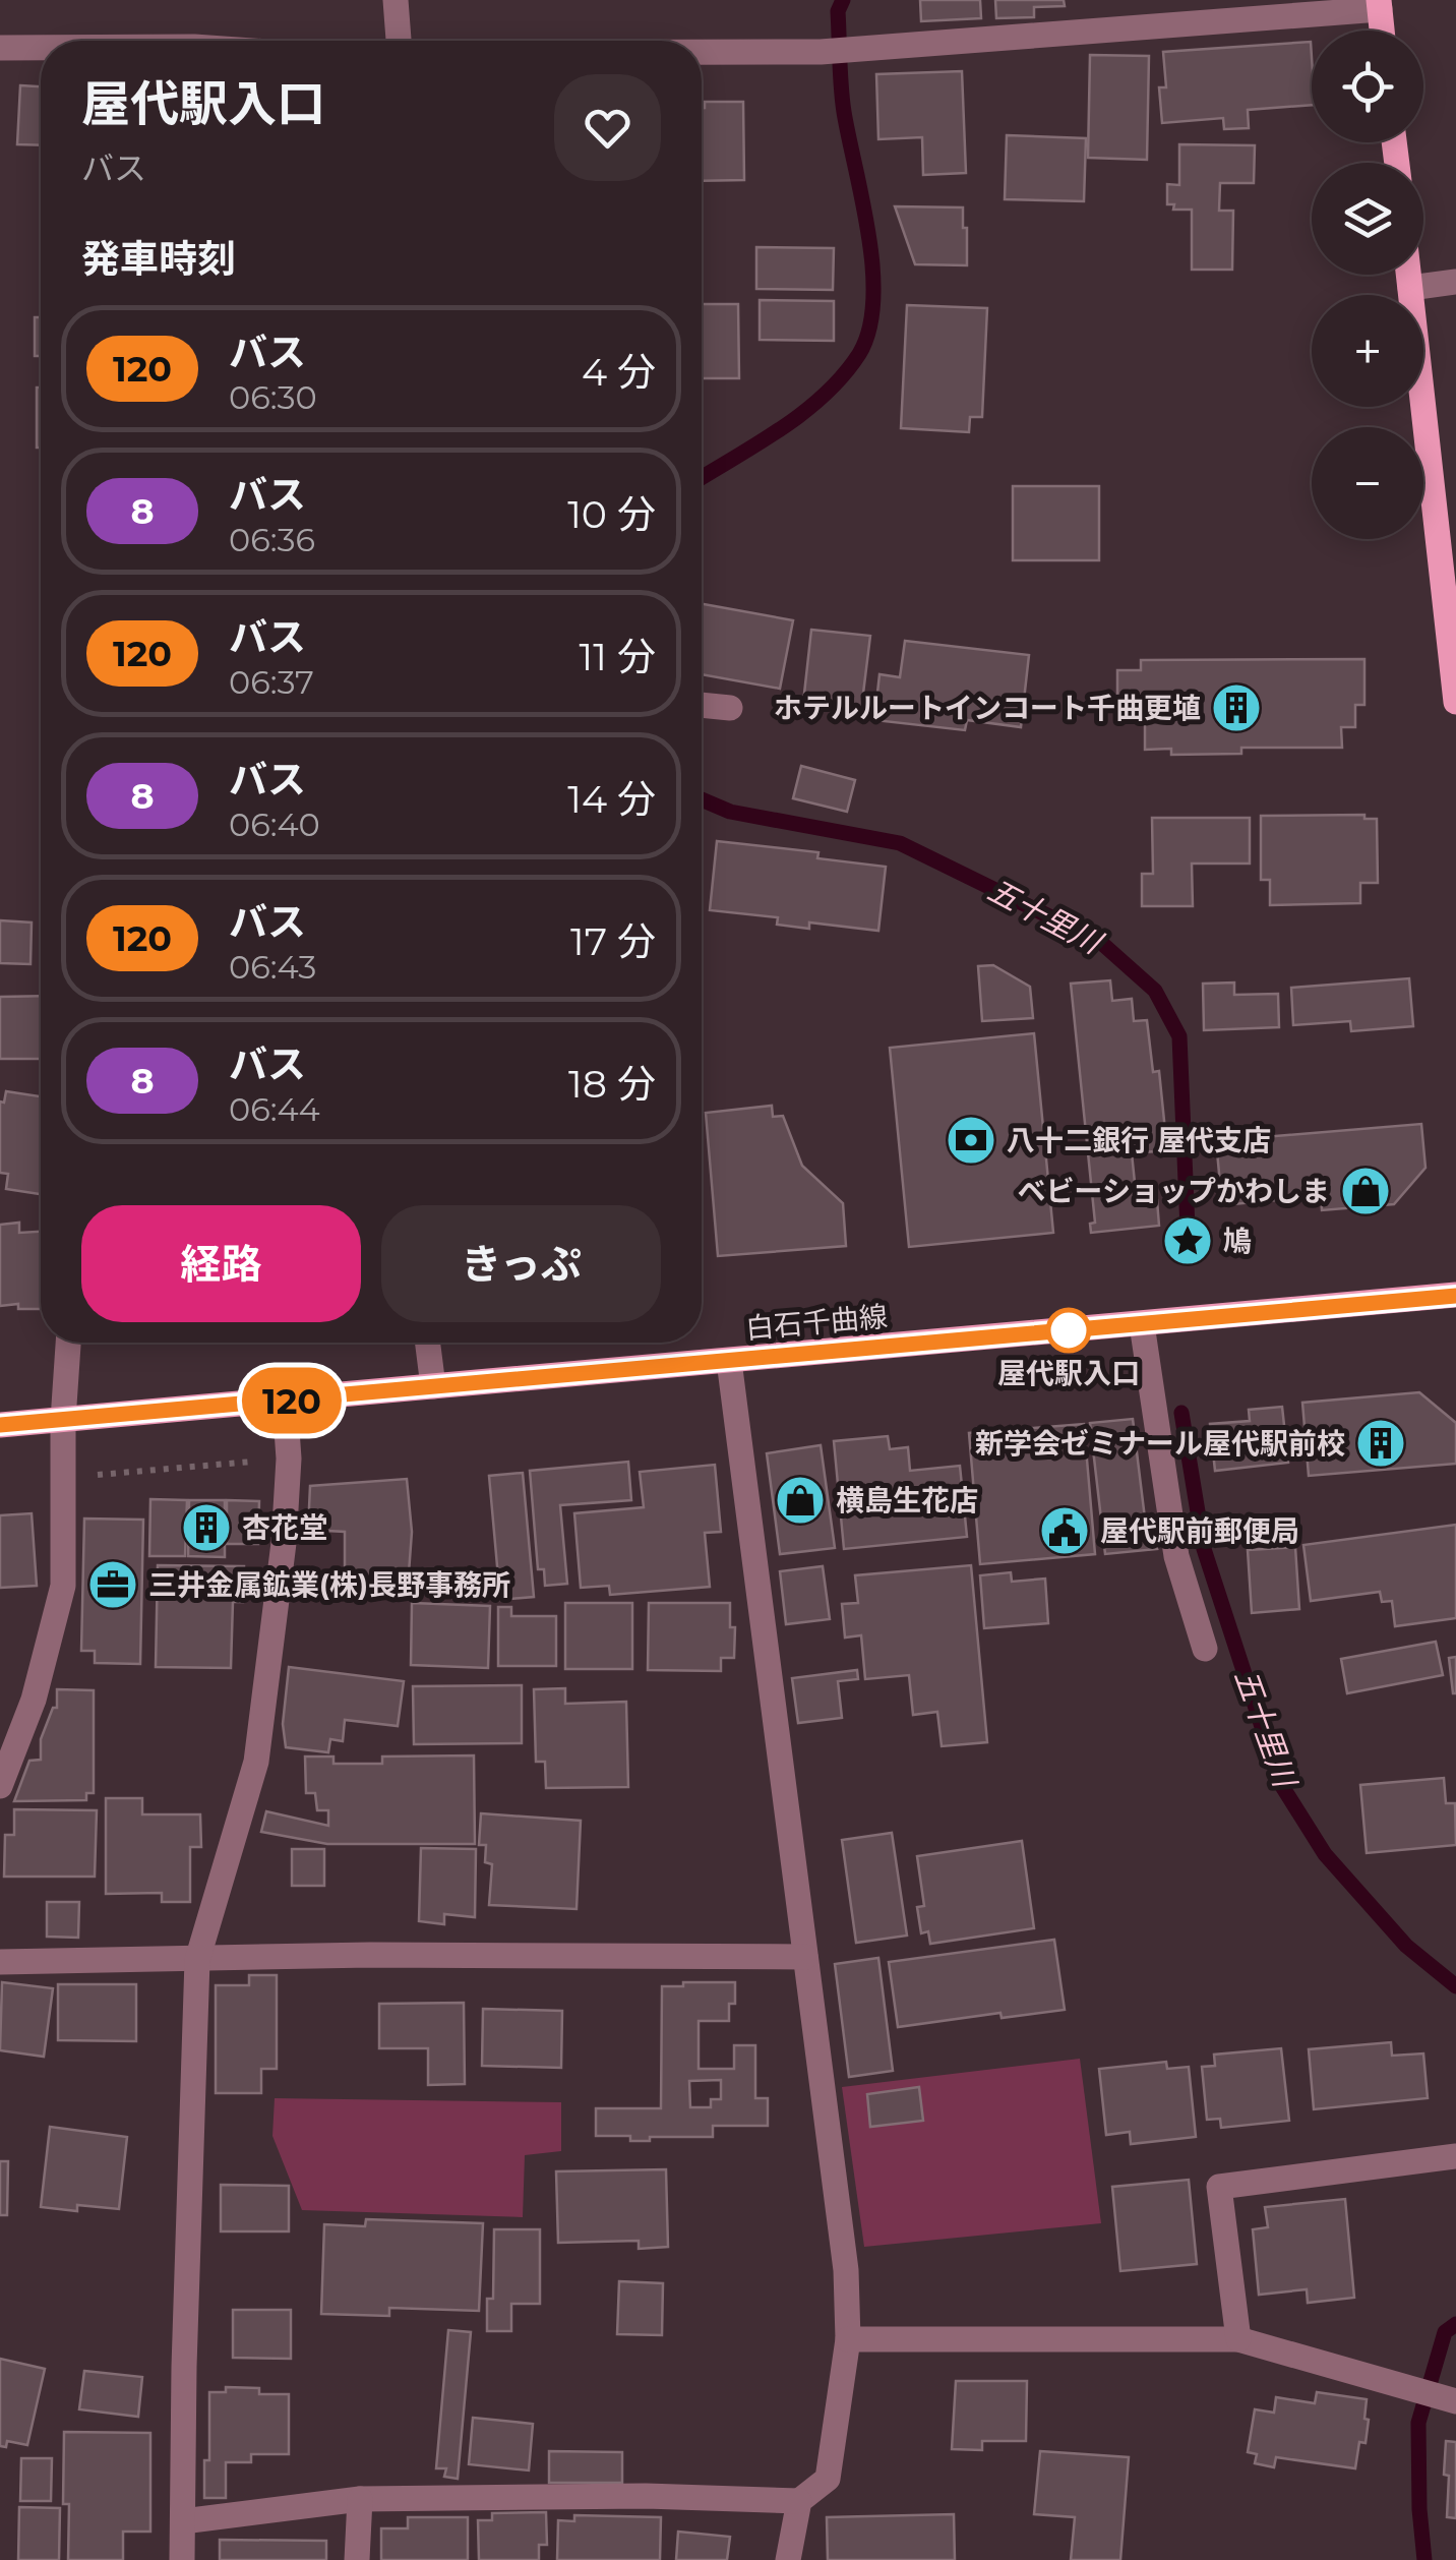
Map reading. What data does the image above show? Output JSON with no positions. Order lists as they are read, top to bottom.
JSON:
{
  "streets": {
    "main road": ["白石千曲線"]
  },
  "water": ["五十里川"],
  "places": {
    "building": ["ホテルルートインコート千曲更埴", "新学会ゼミナール屋代駅前校", "杏花堂"],
    "bank": ["八十二銀行 屋代支店"],
    "shop": ["ベビーショップかわしま", "横島生花店"],
    "place": ["鳩"],
    "other": ["屋代駅入口"],
    "public building": ["屋代駅前郵便局"],
    "office": ["三井金属鉱業(株)長野事務所"]
  },
  "lines": ["bus line 120"],
  "page": {
    "on_map": "120",
    "map_buttons": ["+", "−"],
    "heading": [
      ["屋代駅入口", "バス"],
      "発車時刻"
    ],
    "list": [
      {
        "mark": "120",
        "name": "バス",
        "note": "06:30",
        "value": "4 分"
      },
      {
        "mark": "8",
        "name": "バス",
        "note": "06:36",
        "value": "10 分"
      },
      {
        "mark": "120",
        "name": "バス",
        "note": "06:37",
        "value": "11 分"
      },
      {
        "mark": "8",
        "name": "バス",
        "note": "06:40",
        "value": "14 分"
      },
      {
        "mark": "120",
        "name": "バス",
        "note": "06:43",
        "value": "17 分"
      },
      {
        "mark": "8",
        "name": "バス",
        "note": "06:44",
        "value": "18 分"
      }
    ],
    "buttons": ["経路", "きっぷ"]
  }
}
